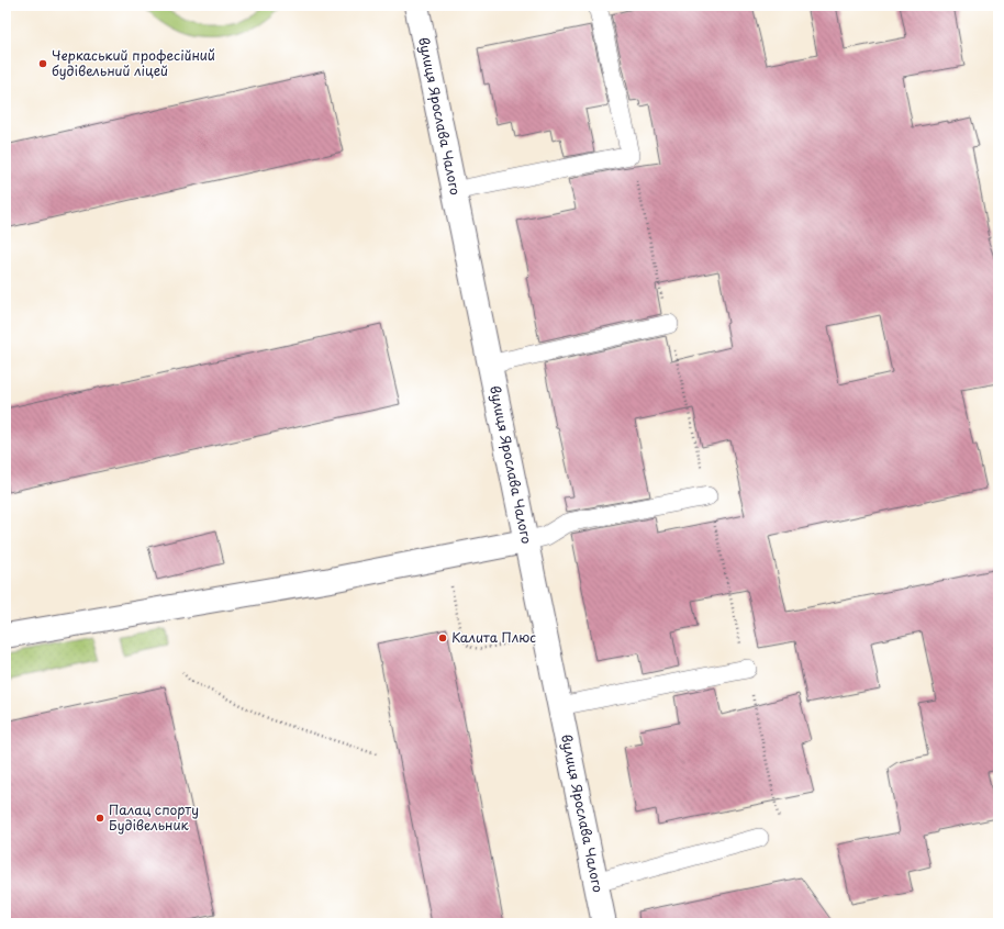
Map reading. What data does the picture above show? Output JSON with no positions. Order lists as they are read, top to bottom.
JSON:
{
  "streets": {
    "street": ["вулиця Ярослава Чалого"]
  },
  "places": ["Черкаський професійний будівельний ліцей", "Калита Плюс", "Палац спорту Будівельник"]
}
